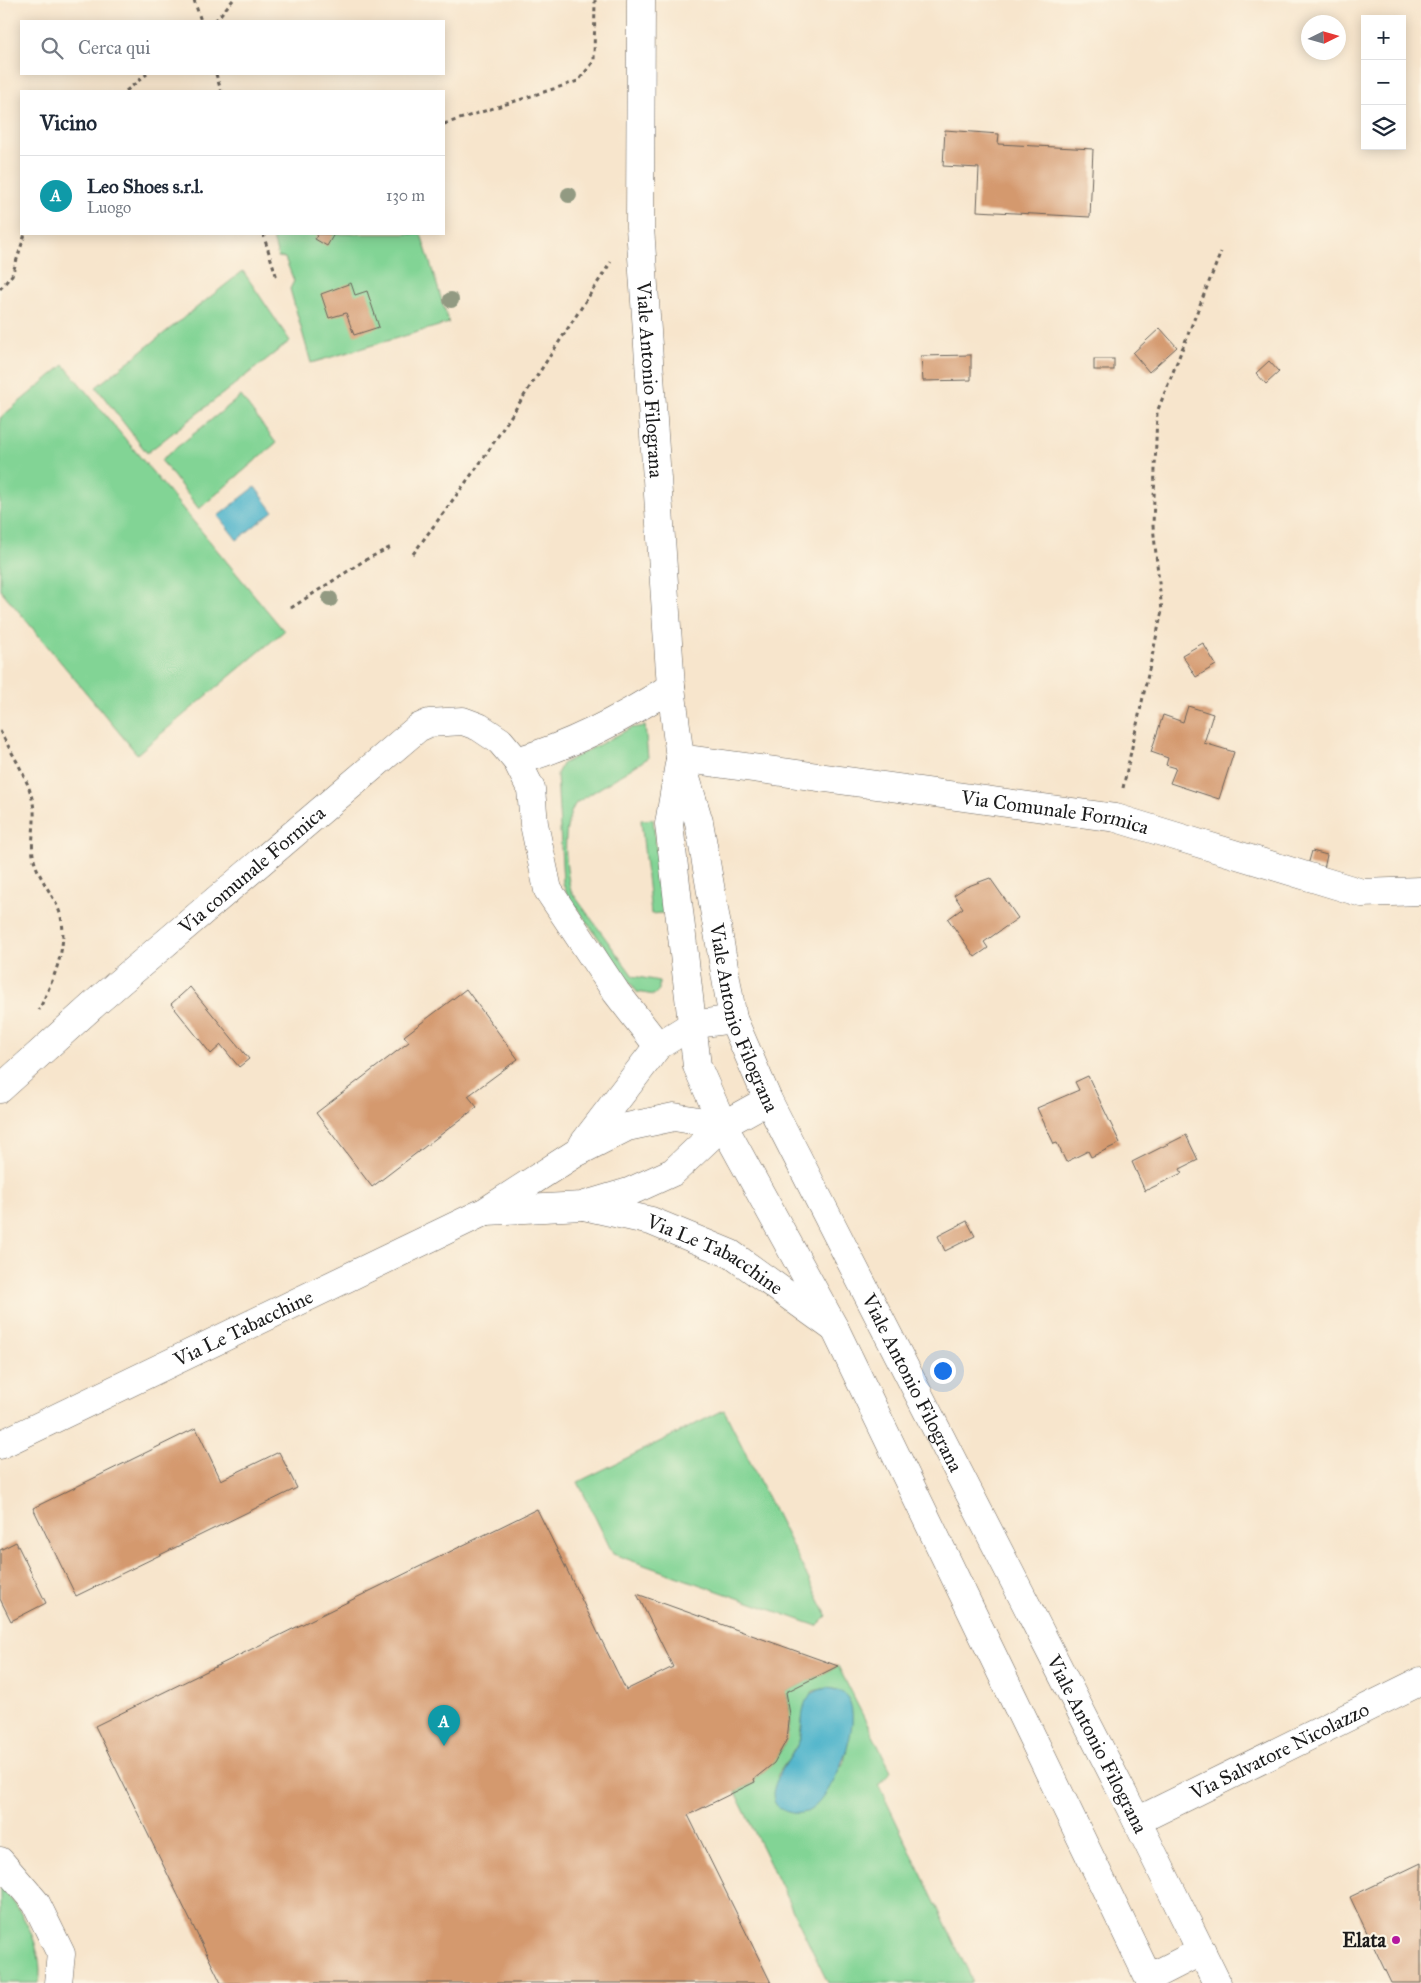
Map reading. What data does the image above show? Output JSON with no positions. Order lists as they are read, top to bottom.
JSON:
{
  "streets": {
    "street": [
      "Viale Antonio Filograna",
      "Via Comunale Formica",
      "Via comunale Formica",
      "Via Le Tabacchine",
      "Via Salvatore Nicolazzo"
    ]
  },
  "crossings": [
    ["Viale Antonio Filograna", "Via Comunale Formica"],
    ["Viale Antonio Filograna", "Via Le Tabacchine"],
    ["Viale Antonio Filograna", "Via Salvatore Nicolazzo"],
    ["Via comunale Formica", "Via Le Tabacchine"]
  ],
  "places": ["Elata"],
  "north": "right",
  "page": {
    "map_buttons": ["+", "−"],
    "search": "Cerca qui",
    "heading": "Vicino",
    "list": [
      {
        "mark": "A",
        "name": "Leo Shoes s.r.l.",
        "note": "Luogo",
        "value": "130 m"
      }
    ],
    "pins": "A"
  }
}
